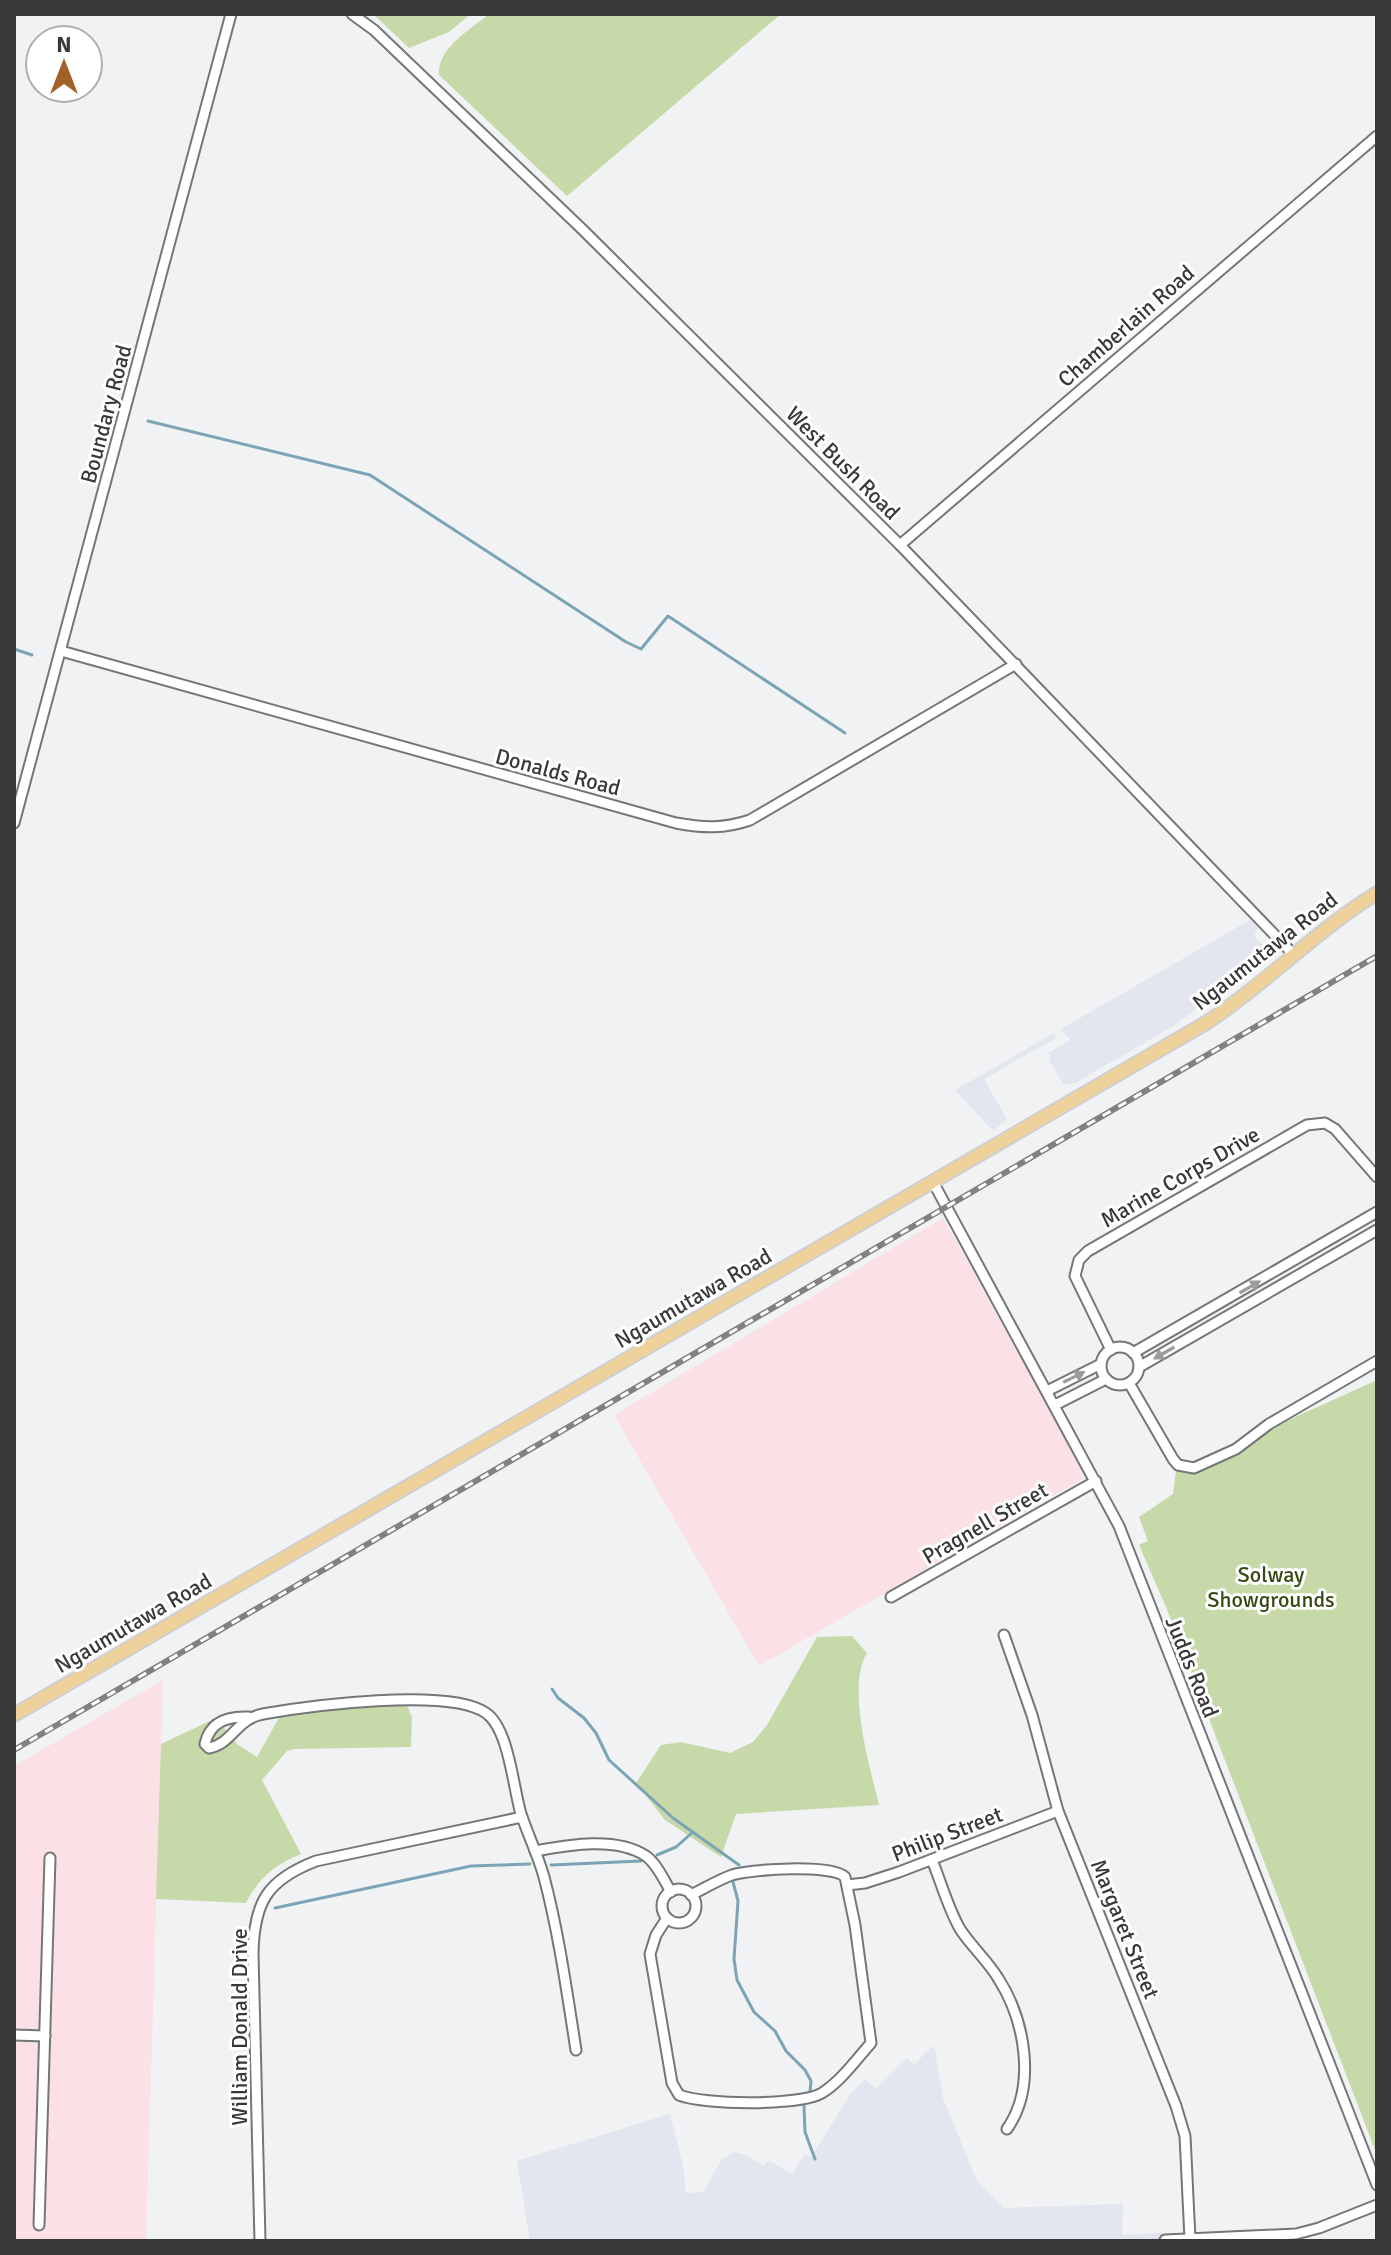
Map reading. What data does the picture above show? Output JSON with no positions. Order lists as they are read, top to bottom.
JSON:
{
  "streets": {
    "main road": ["Ngaumutawa Road"],
    "street": [
      "Chamberlain Road",
      "Boundary Road",
      "West Bush Road",
      "Donalds Road",
      "Marine Corps Drive",
      "Pragnell Street",
      "Judds Road",
      "Philip Street",
      "Margaret Street",
      "William Donald Drive"
    ]
  },
  "crossings": [
    ["Chamberlain Road", "West Bush Road"],
    ["Boundary Road", "Donalds Road"],
    ["West Bush Road", "Donalds Road"],
    ["West Bush Road", "Ngaumutawa Road"],
    ["Ngaumutawa Road", "Judds Road"],
    ["Pragnell Street", "Judds Road"],
    ["Philip Street", "Margaret Street"]
  ],
  "parks": ["Solway Showgrounds"],
  "north": "top"
}
